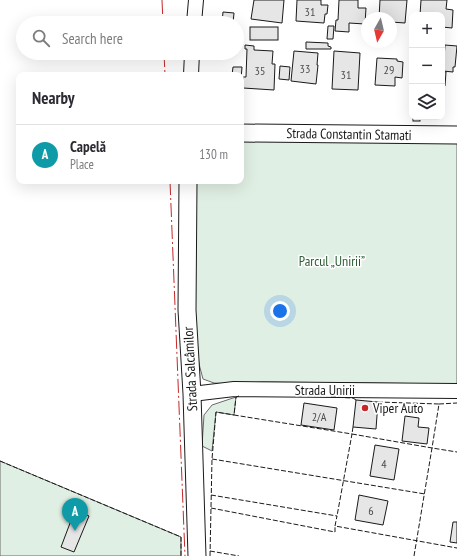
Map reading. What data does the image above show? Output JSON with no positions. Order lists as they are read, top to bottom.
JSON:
{
  "streets": {
    "street": ["Strada Constantin Stamati", "Strada Salcâmilor", "Strada Unirii"]
  },
  "crossings": [
    ["Strada Salcâmilor", "Strada Unirii"]
  ],
  "parks": ["Parcul „Unirii”"],
  "places": ["Viper Auto"],
  "house_numbers": [
    "31",
    "33",
    "29",
    "35",
    "31",
    "2/A",
    "4",
    "6"
  ],
  "north": "bottom",
  "page": {
    "map_buttons": ["+", "−"],
    "search": "Search here",
    "heading": "Nearby",
    "list": [
      {
        "mark": "A",
        "name": "Capelă",
        "note": "Place",
        "value": "130 m"
      }
    ],
    "pins": "A"
  }
}
